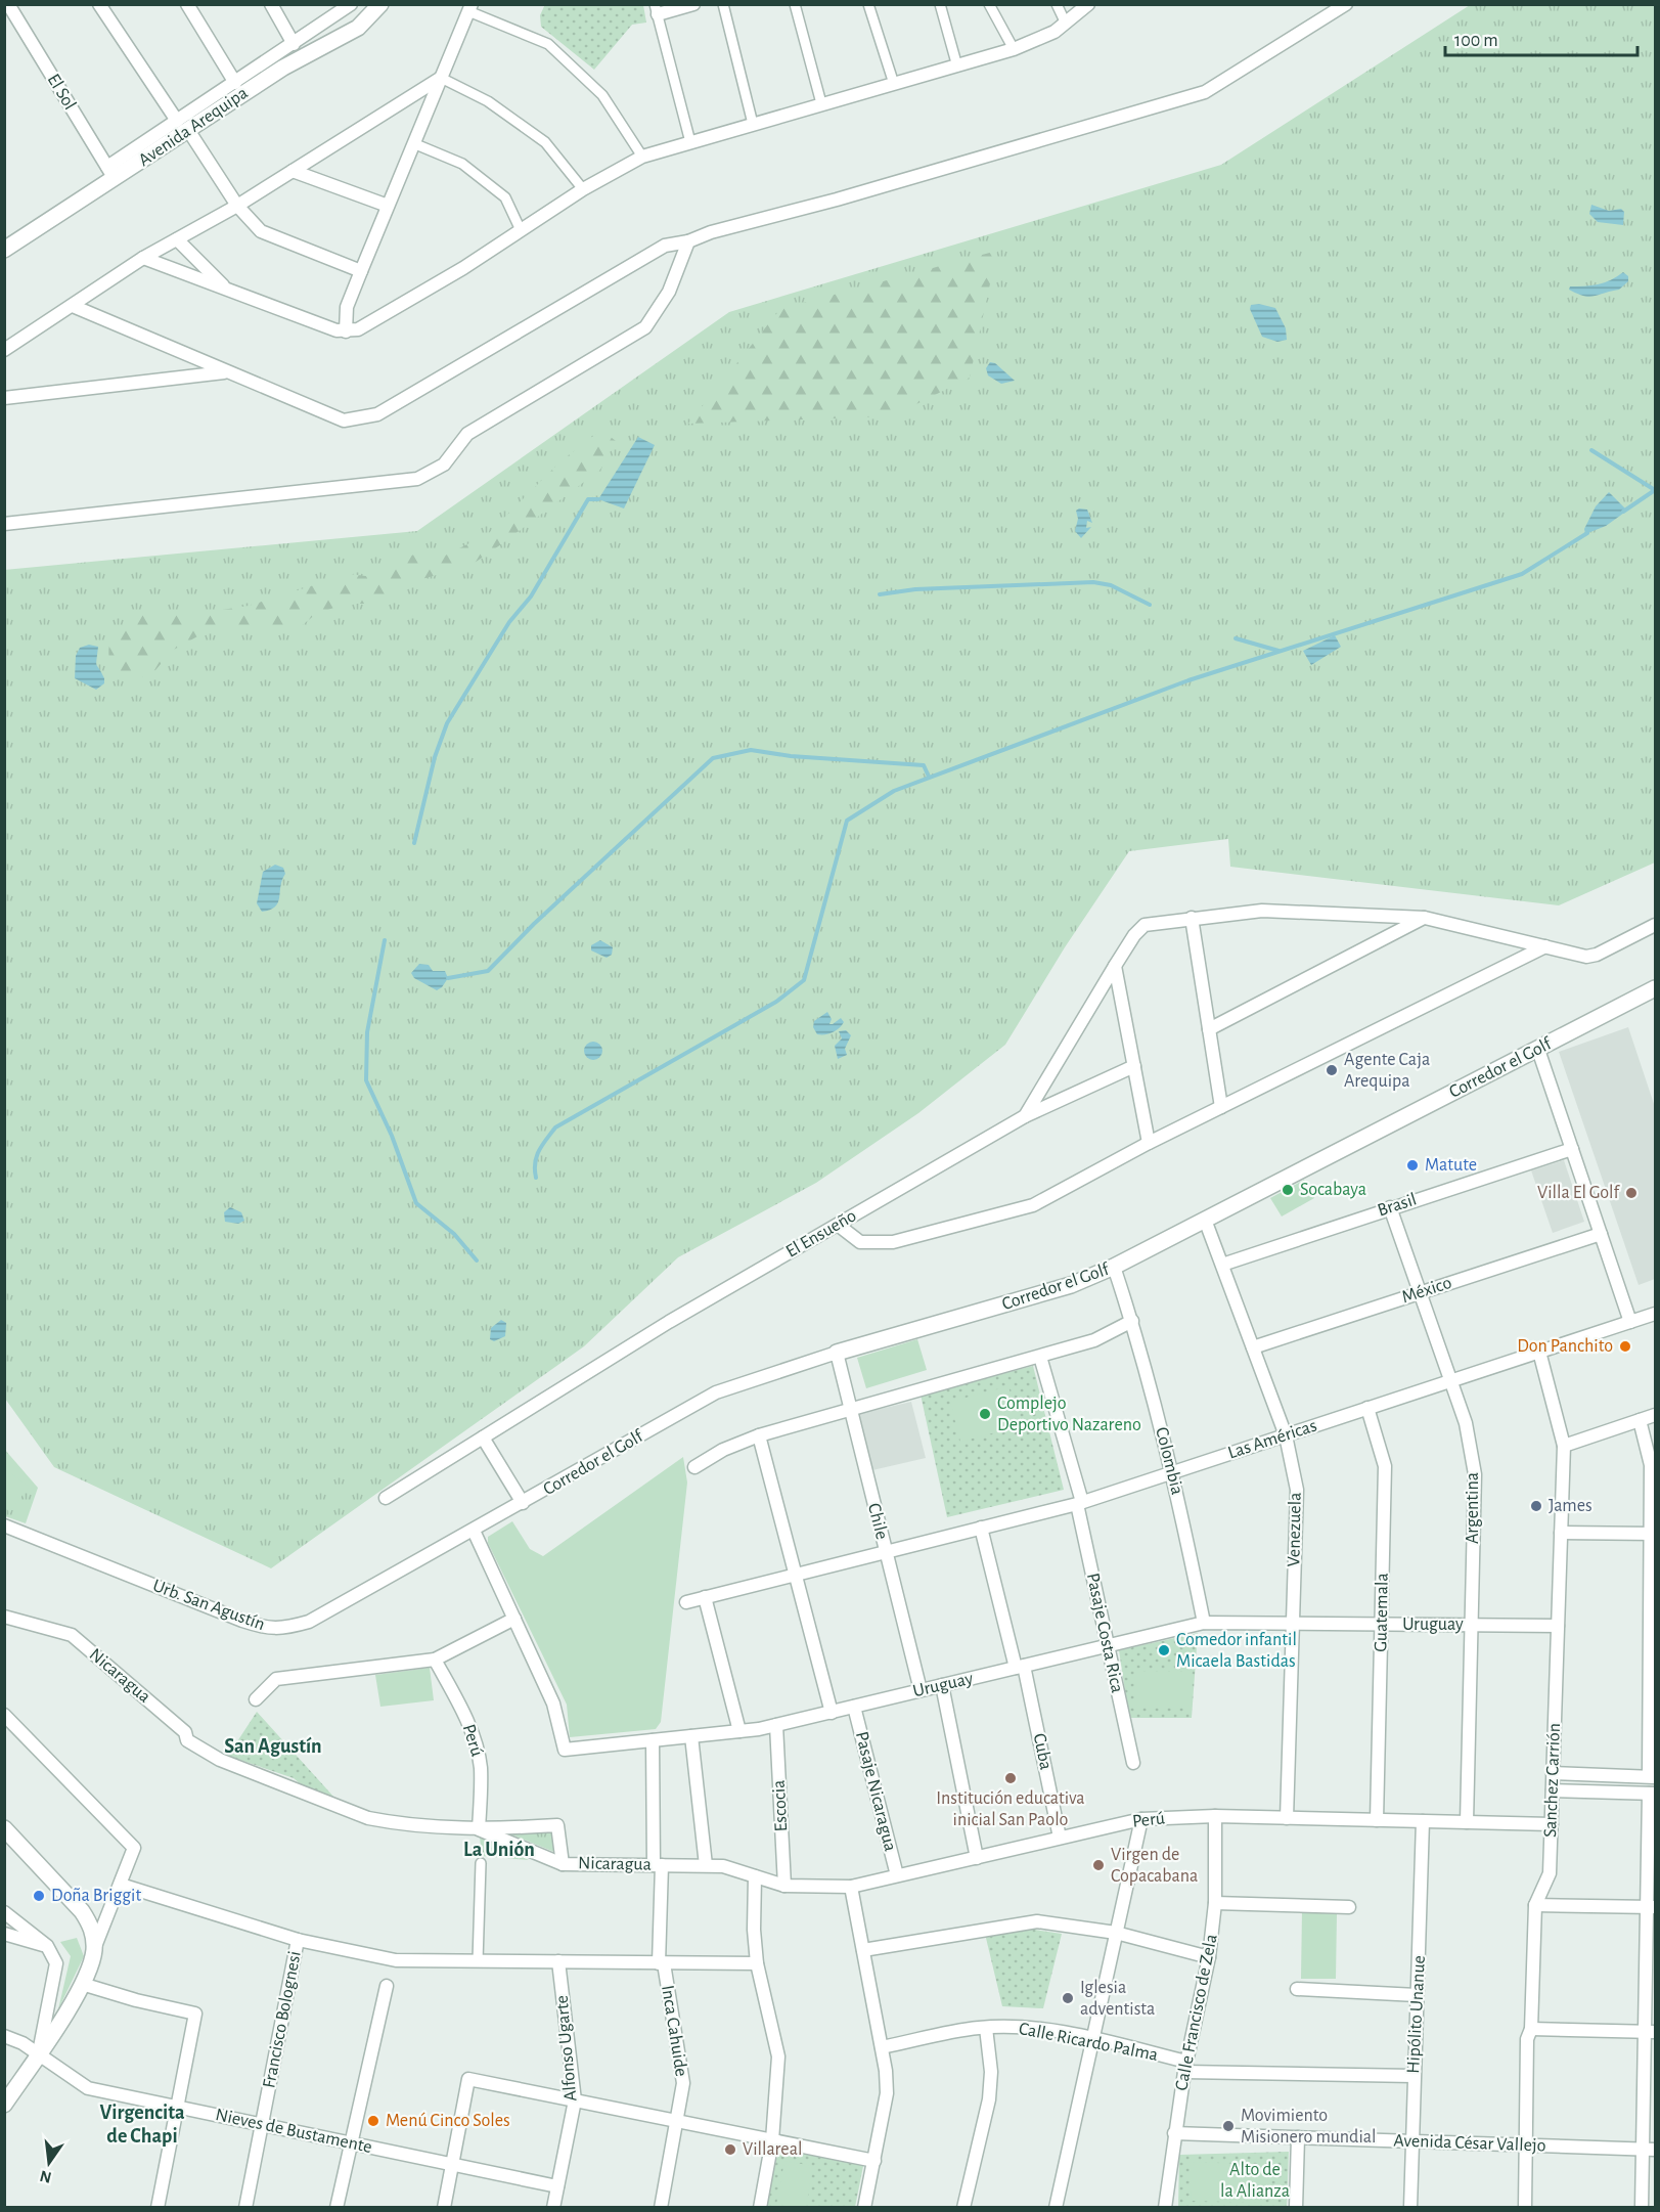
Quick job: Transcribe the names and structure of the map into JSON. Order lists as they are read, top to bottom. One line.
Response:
{"streets":{"street":["El Sol","Avenida Arequipa","Corredor el Golf","Brasil","El Ensueño","México","Las Américas","Colombia","Argentina","Chile","Venezuela","Urb. San Agustín","Guatemala","Uruguay","Pasaje Costa Rica","Nicaragua","Perú","Cuba","Sanchez Carrión","Pasaje Nicaragua","Escocia","Calle Francisco de Zela","Hipólito Unanue","Francisco Bolognesi","Inca Cahuide","Calle Ricardo Palma","Alfonso Ugarte","Nieves de Bustamente","Avenida César Vallejo"]},"crossings":[["El Sol","Avenida Arequipa"],["Corredor el Golf","Colombia"],["Corredor el Golf","Chile"],["Corredor el Golf","Venezuela"],["Corredor el Golf","Urb. San Agustín"],["Corredor el Golf","Uruguay"],["Brasil","Argentina"],["Brasil","Venezuela"],["México","Argentina"],["México","Venezuela"],["Las Américas","Colombia"],["Las Américas","Argentina"],["Las Américas","Chile"],["Las Américas","Venezuela"],["Las Américas","Guatemala"],["Las Américas","Pasaje Costa Rica"],["Las Américas","Cuba"],["Las Américas","Sanchez Carrión"],["Colombia","Uruguay"],["Argentina","Uruguay"],["Argentina","Perú"],["Chile","Uruguay"],["Venezuela","Uruguay"],["Venezuela","Perú"],["Urb. San Agustín","Uruguay"],["Guatemala","Uruguay"],["Guatemala","Perú"],["Uruguay","Pasaje Costa Rica"],["Uruguay","Cuba"],["Uruguay","Sanchez Carrión"],["Uruguay","Pasaje Nicaragua"],["Uruguay","Escocia"],["Uruguay","Inca Cahuide"],["Nicaragua","Perú"],["Nicaragua","Inca Cahuide"],["Perú","Cuba"],["Perú","Sanchez Carrión"],["Perú","Pasaje Nicaragua"],["Perú","Escocia"],["Perú","Calle Francisco de Zela"],["Perú","Hipólito Unanue"],["Sanchez Carrión","Avenida César Vallejo"],["Calle Francisco de Zela","Calle Ricardo Palma"],["Calle Francisco de Zela","Avenida César Vallejo"],["Hipólito Unanue","Calle Ricardo Palma"],["Hipólito Unanue","Avenida César Vallejo"],["Francisco Bolognesi","Nieves de Bustamente"],["Alfonso Ugarte","Nieves de Bustamente"]],"districts":["San Agustín","La Unión","Virgencita de Chapi"],"parks":["Alto de la Alianza"],"places":["Agente Caja Arequipa","Matute","Socabaya","Villa El Golf","Don Panchito","Complejo Deportivo Nazareno","James","Comedor infantil Micaela Bastidas","Institución educativa inicial San Paolo","Virgen de Copacabana","Doña Briggit","Iglesia adventista","Menú Cinco Soles","Movimiento Misionero mundial","Villareal"],"scale_bar":"100 m","north":"bottom"}
